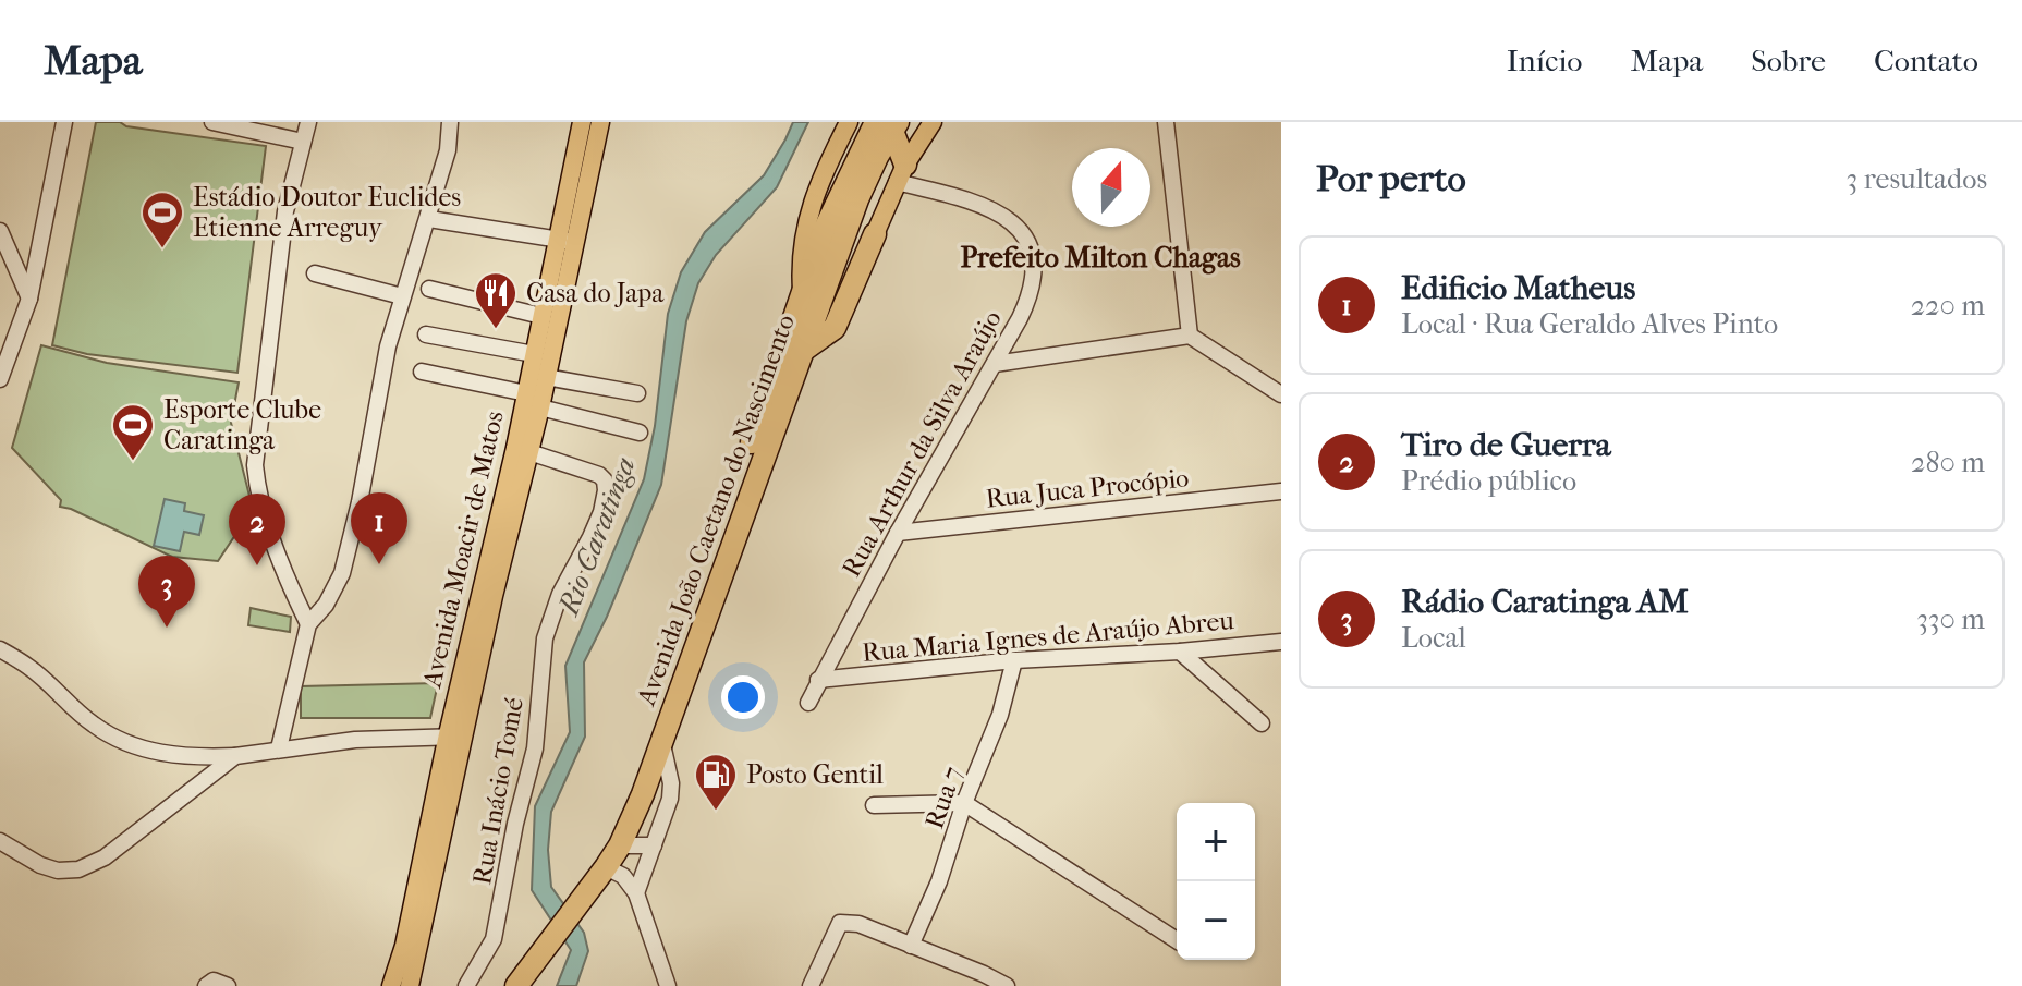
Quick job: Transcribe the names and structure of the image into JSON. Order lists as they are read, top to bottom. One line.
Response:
{"streets":{"highway":["Avenida João Caetano do Nascimento"],"main road":["Avenida Moacir de Matos"],"street":["Rua Arthur da Silva Araújo","Rua Juca Procópio","Rua Maria Ignes de Araújo Abreu","Rua Inácio Tomé","Rua 7"]},"crossings":[["Rua Arthur da Silva Araújo","Rua Juca Procópio"],["Rua Arthur da Silva Araújo","Rua Maria Ignes de Araújo Abreu"],["Avenida Moacir de Matos","Rua Inácio Tomé"],["Rua Maria Ignes de Araújo Abreu","Rua 7"]],"districts":["Prefeito Milton Chagas"],"water":["Rio Caratinga"],"places":{"sports":["Estádio Doutor Euclides Etienne Arreguy","Esporte Clube Caratinga"],"restaurant":["Casa do Japa"],"fuel station":["Posto Gentil"]},"north":"top","page":{"header":"Mapa","nav":["Início","Mapa","Sobre","Contato"],"heading":["Por perto","3 resultados"],"list":[{"mark":"1","name":"Edificio Matheus","note":"Local · Rua Geraldo Alves Pinto","value":"220 m"},{"mark":"2","name":"Tiro de Guerra","note":"Prédio público","value":"280 m"},{"mark":"3","name":"Rádio Caratinga AM","note":"Local","value":"330 m"}],"pins":["1","2","3"],"map_buttons":["+","−"]}}
